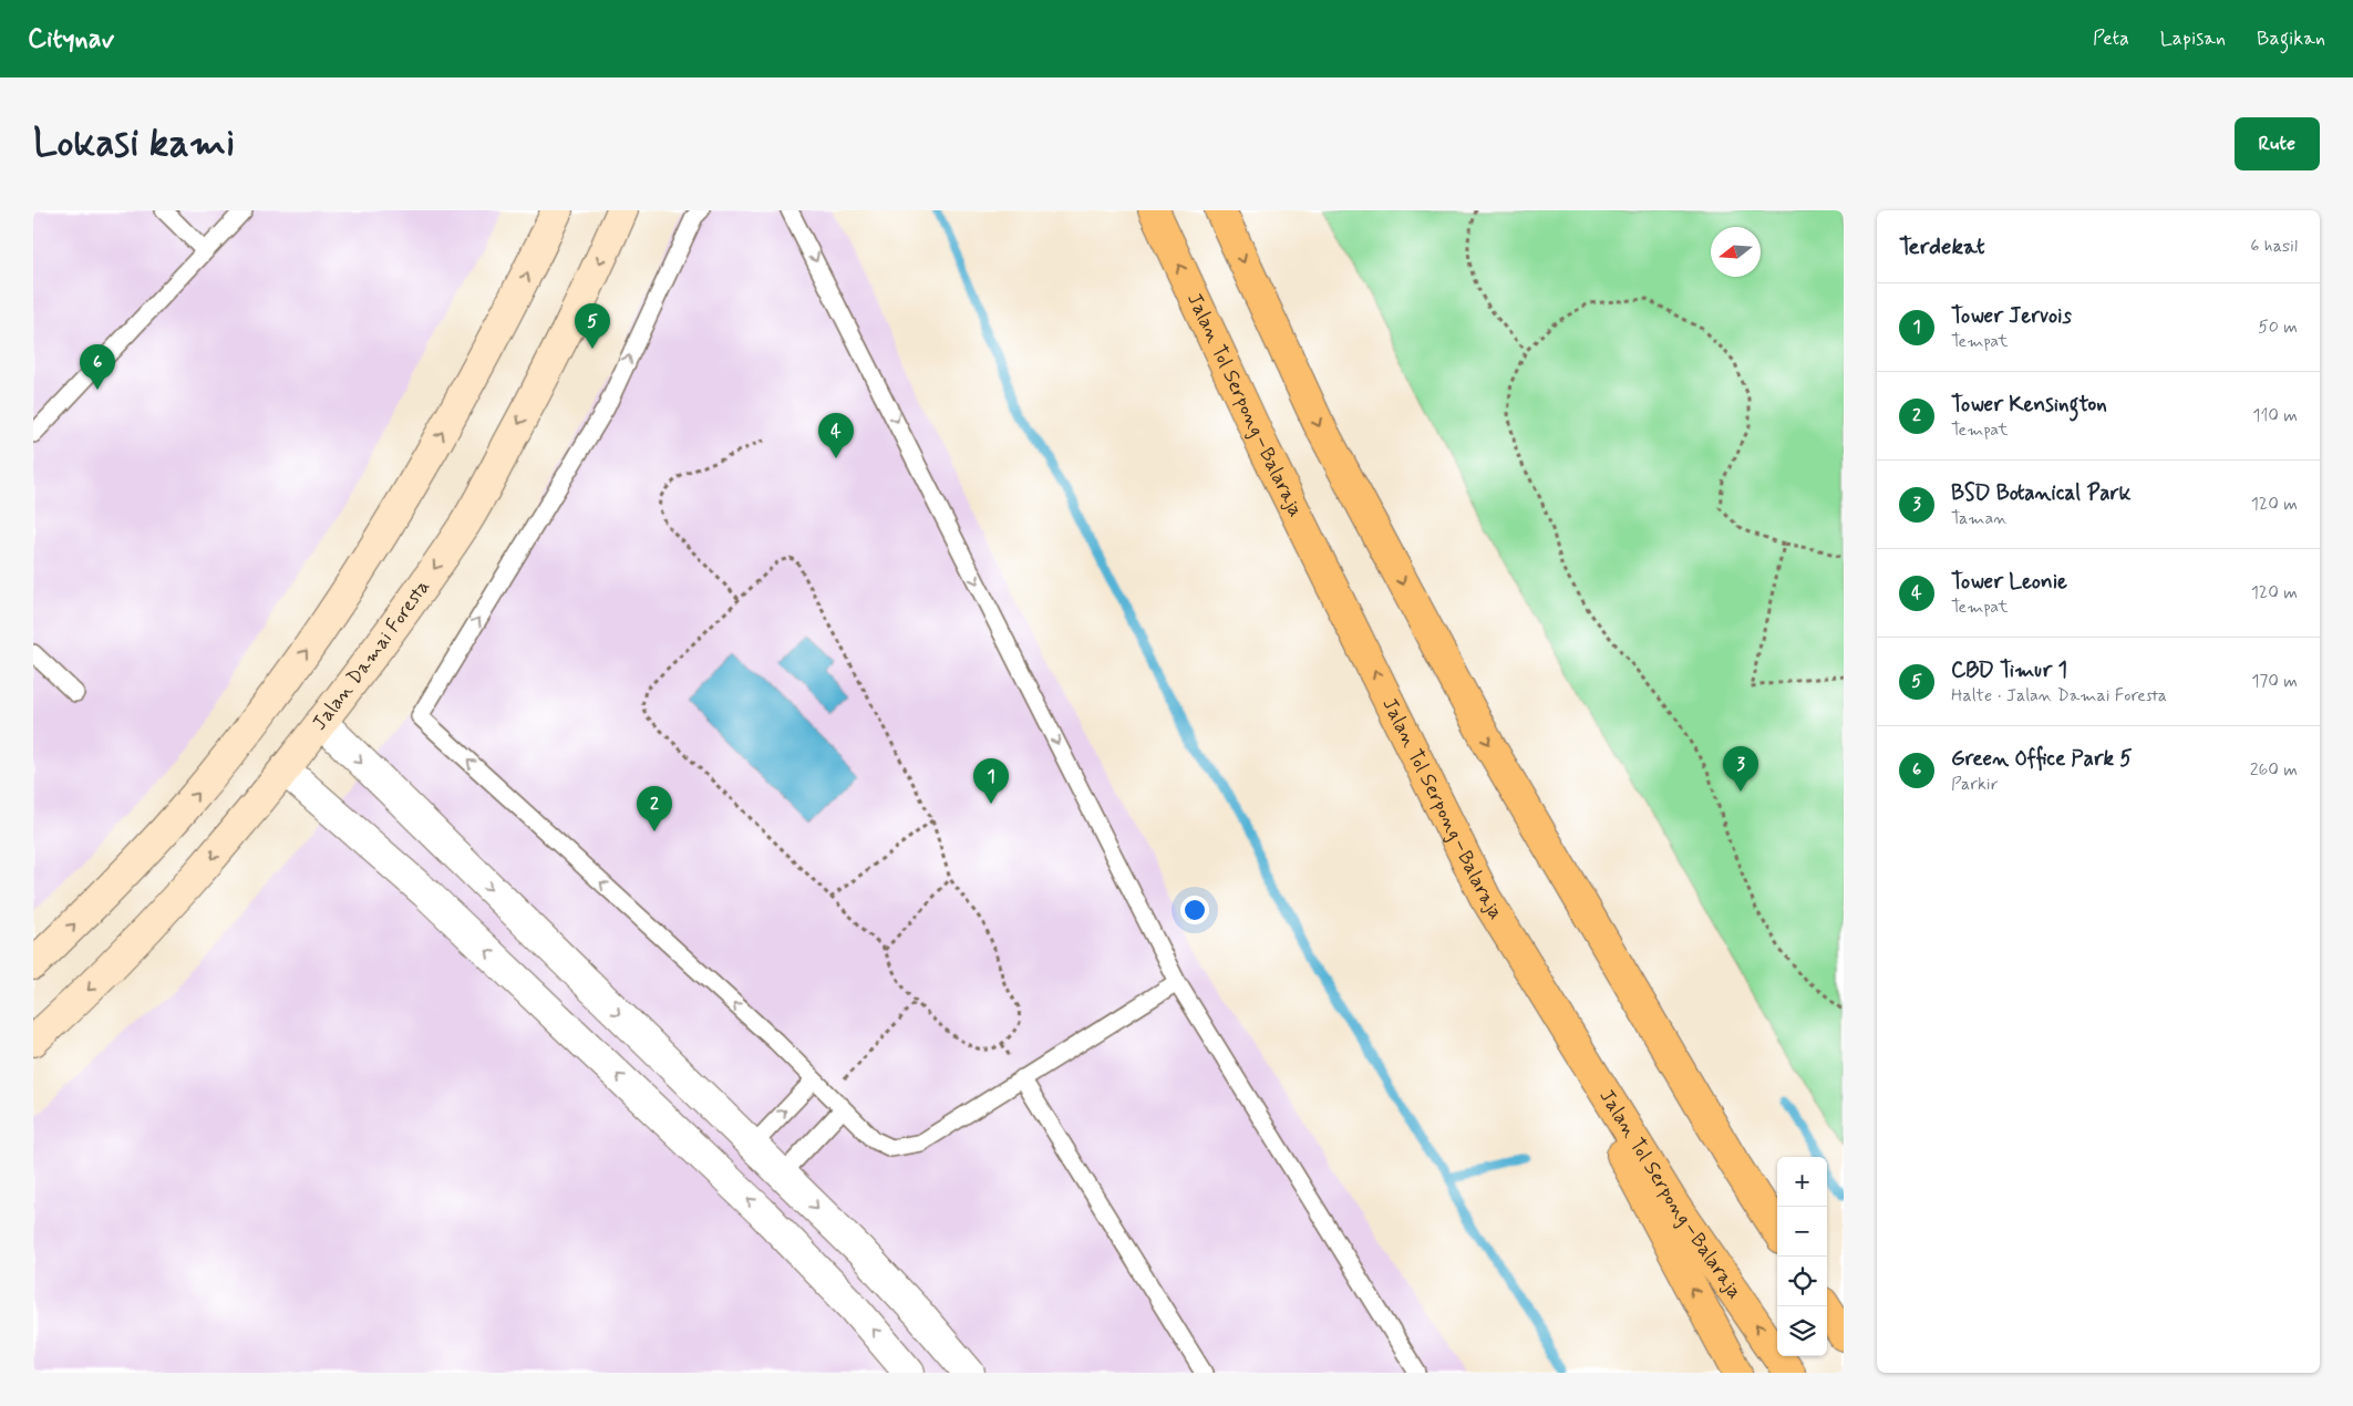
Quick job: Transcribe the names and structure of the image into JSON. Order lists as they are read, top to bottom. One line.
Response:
{"streets":{"highway":["Jalan Tol Serpong–Balaraja"],"main road":["Jalan Damai Foresta"]},"north":"left","page":{"header":"Citynav","nav":["Peta","Lapisan","Bagikan"],"buttons":"Rute","title":"Lokasi kami","heading":["Terdekat","6 hasil"],"list":[{"mark":"1","name":"Tower Jervois","note":"Tempat","value":"50 m"},{"mark":"2","name":"Tower Kensington","note":"Tempat","value":"110 m"},{"mark":"3","name":"BSD Botanical Park","note":"Taman","value":"120 m"},{"mark":"4","name":"Tower Leonie","note":"Tempat","value":"120 m"},{"mark":"5","name":"CBD Timur 1","note":"Halte · Jalan Damai Foresta","value":"170 m"},{"mark":"6","name":"Green Office Park 5","note":"Parkir","value":"260 m"}],"pins":["5","6","4","3","1","2"],"map_buttons":["+","−"]}}
